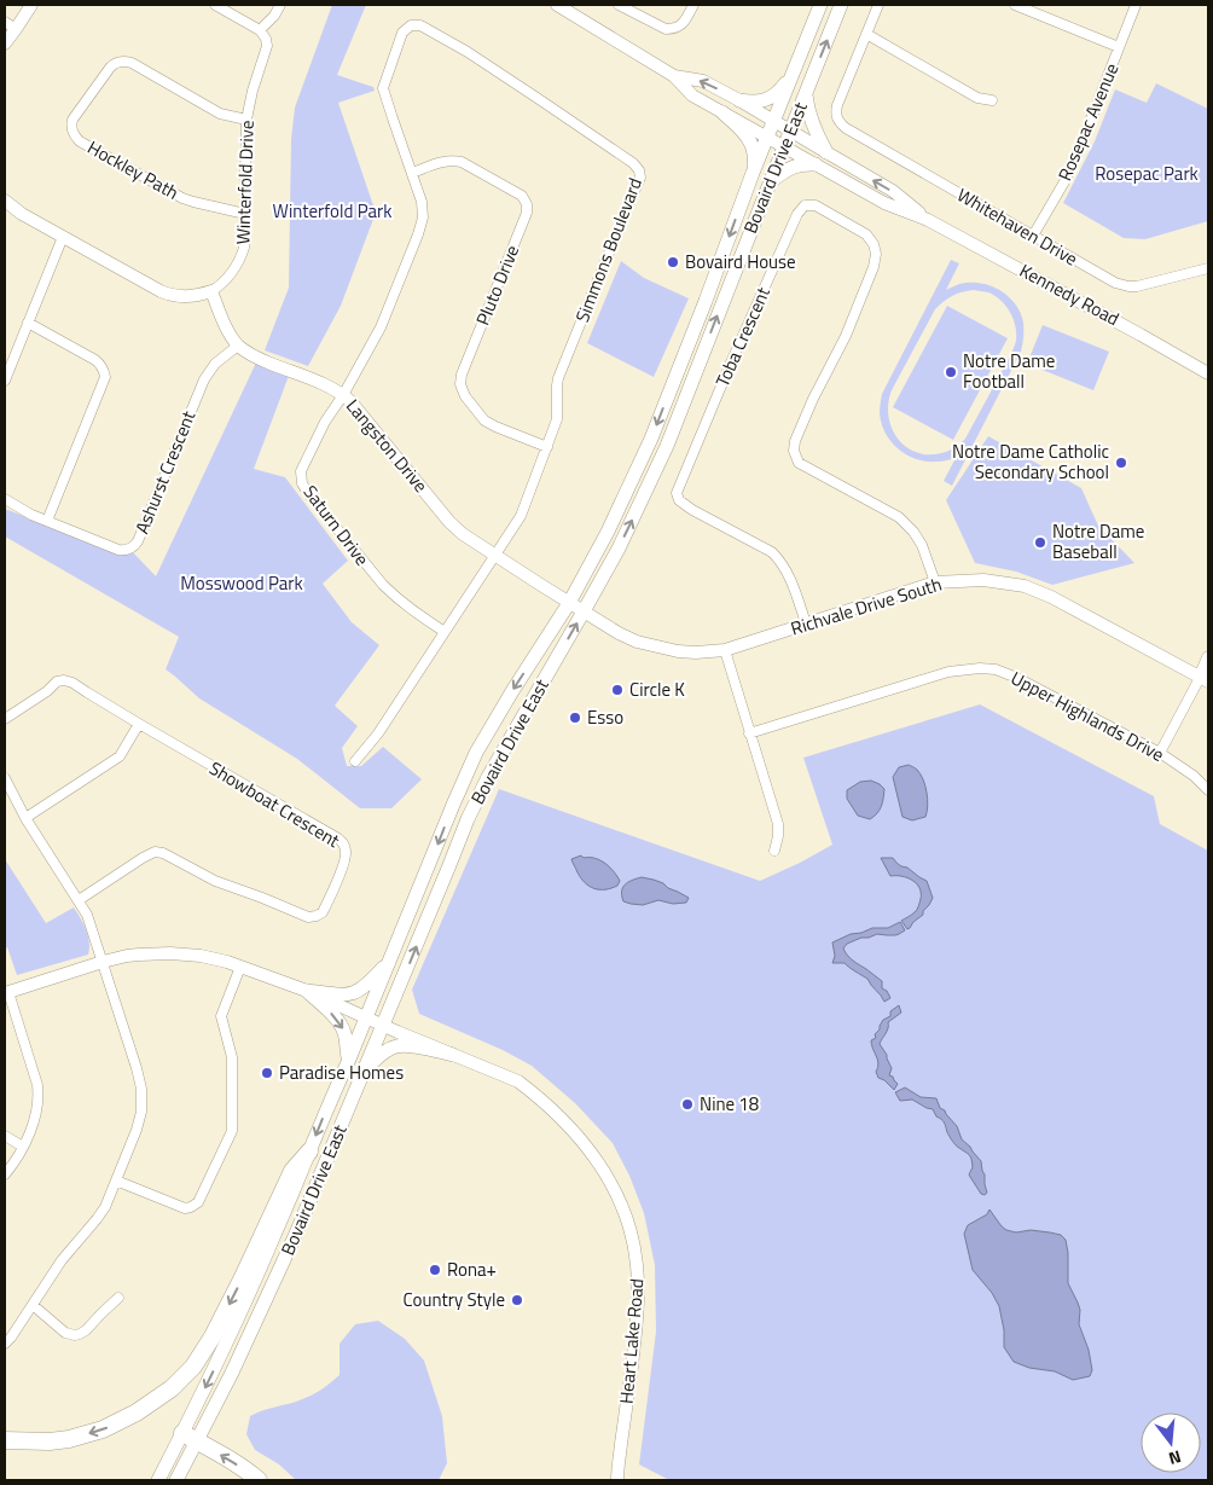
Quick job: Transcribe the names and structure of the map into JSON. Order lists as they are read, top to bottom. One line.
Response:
{"streets":{"main road":["Bovaird Drive East"],"street":["Rosepac Avenue","Hockley Path","Winterfold Drive","Whitehaven Drive","Simmons Boulevard","Pluto Drive","Kennedy Road","Toba Crescent","Langston Drive","Ashurst Crescent","Saturn Drive","Richvale Drive South","Upper Highlands Drive","Showboat Crescent","Heart Lake Road"]},"crossings":[["Rosepac Avenue","Whitehaven Drive"],["Bovaird Drive East","Langston Drive"],["Bovaird Drive East","Richvale Drive South"],["Bovaird Drive East","Heart Lake Road"],["Hockley Path","Winterfold Drive"],["Winterfold Drive","Langston Drive"],["Simmons Boulevard","Pluto Drive"],["Simmons Boulevard","Langston Drive"],["Simmons Boulevard","Saturn Drive"],["Toba Crescent","Richvale Drive South"],["Langston Drive","Ashurst Crescent"],["Langston Drive","Saturn Drive"],["Langston Drive","Richvale Drive South"]],"parks":["Rosepac Park","Winterfold Park","Mosswood Park"],"places":["Bovaird House","Notre Dame Football","Notre Dame Catholic Secondary School","Notre Dame Baseball","Circle K","Esso","Paradise Homes","Nine 18","Rona+","Country Style"],"north":"bottom"}
